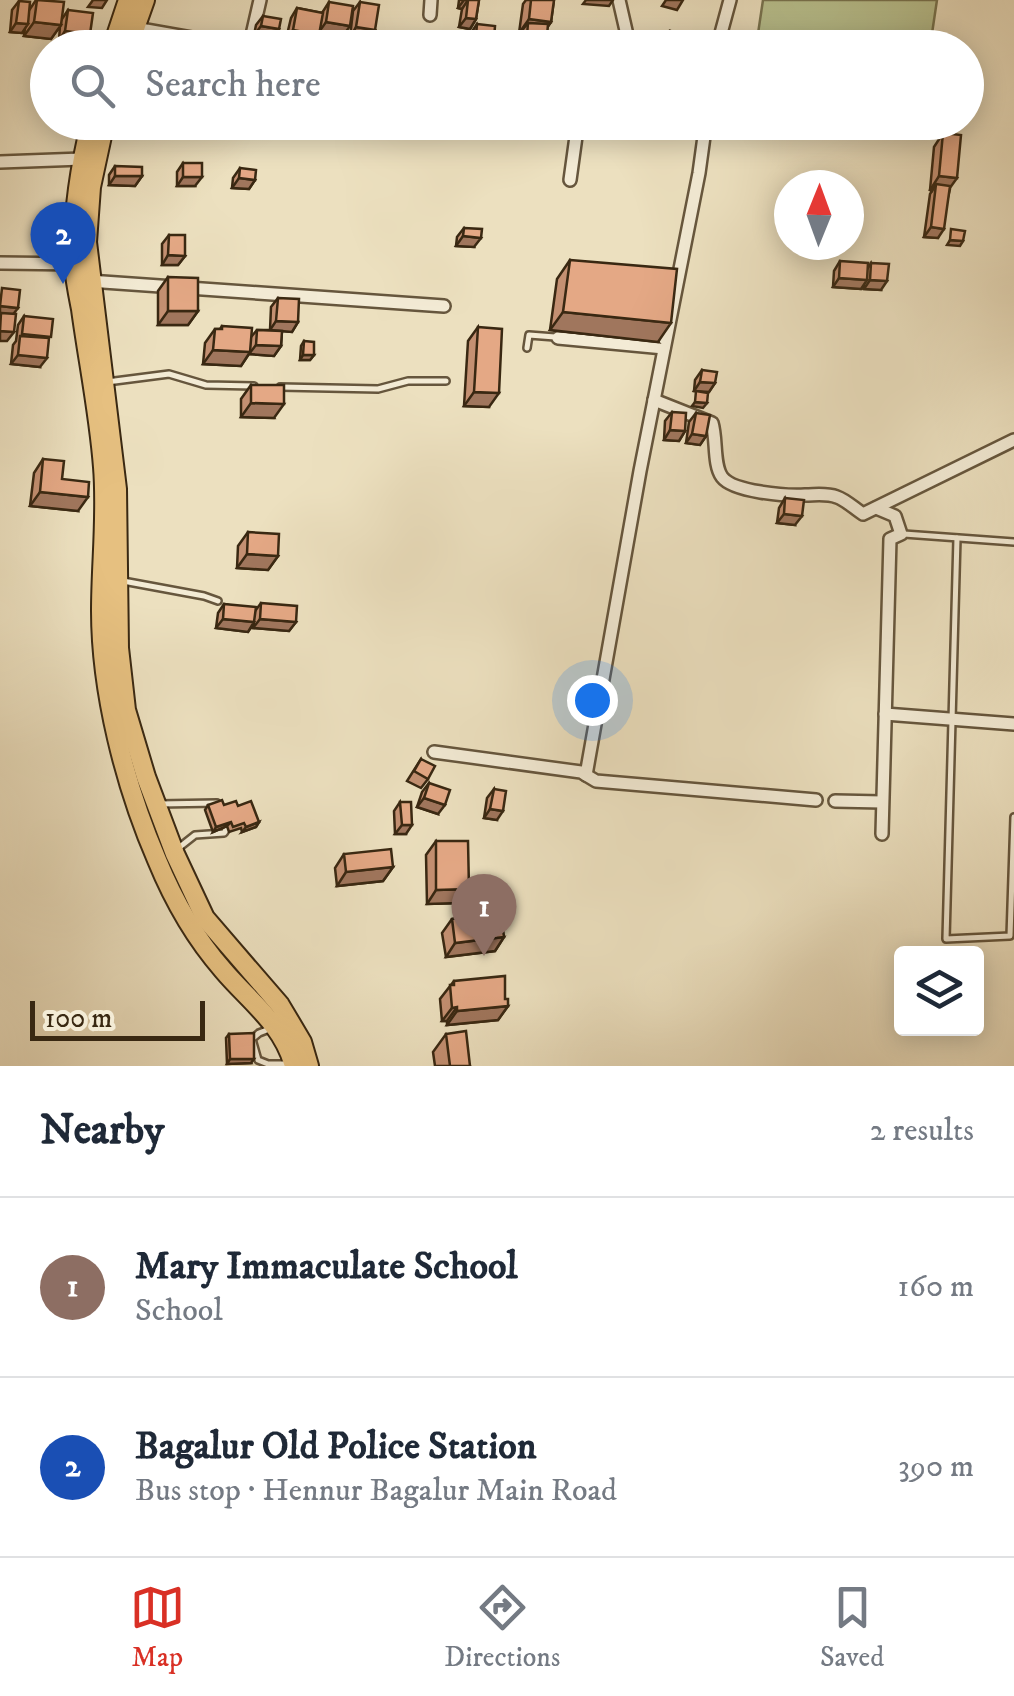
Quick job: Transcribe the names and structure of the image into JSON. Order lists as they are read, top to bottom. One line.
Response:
{"scale_bar":"100 m","north":"top","page":{"search":"Search here","pins":["2","1"],"scale":"100 m","heading":["Nearby","2 results"],"list":[{"mark":"1","name":"Mary Immaculate School","note":"School","value":"160 m"},{"mark":"2","name":"Bagalur Old Police Station","note":"Bus stop · Hennur Bagalur Main Road","value":"390 m"}],"nav":["Map","Directions","Saved"]}}
